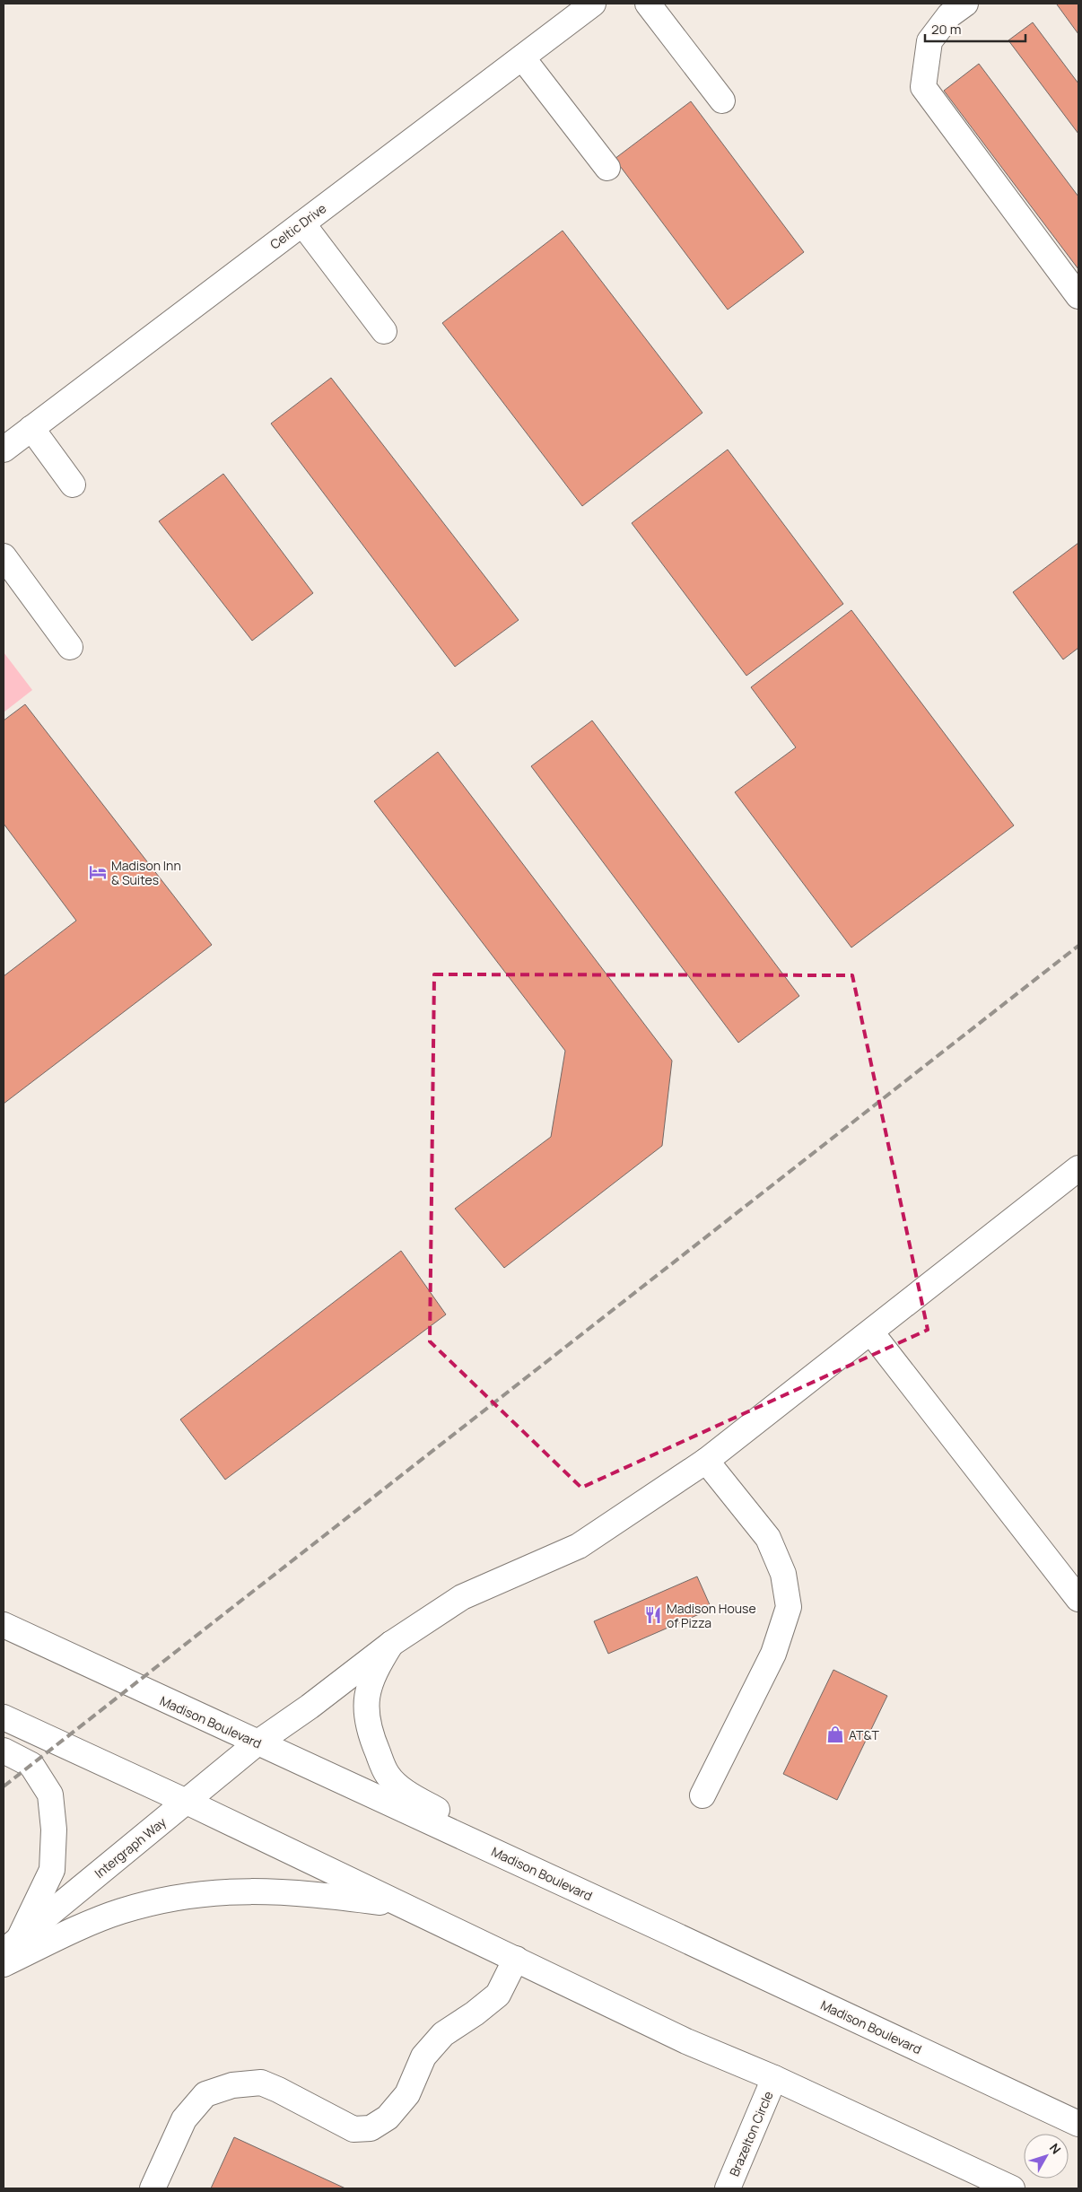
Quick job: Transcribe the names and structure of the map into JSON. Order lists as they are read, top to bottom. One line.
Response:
{"streets":{"main road":["Celtic Drive","Madison Boulevard","Intergraph Way","Brazelton Circle"]},"crossings":[["Madison Boulevard","Intergraph Way"]],"places":{"hotel":["Madison Inn & Suites"],"restaurant":["Madison House of Pizza"],"shop":["AT&T"]},"scale_bar":"20 m","north":"top right"}
